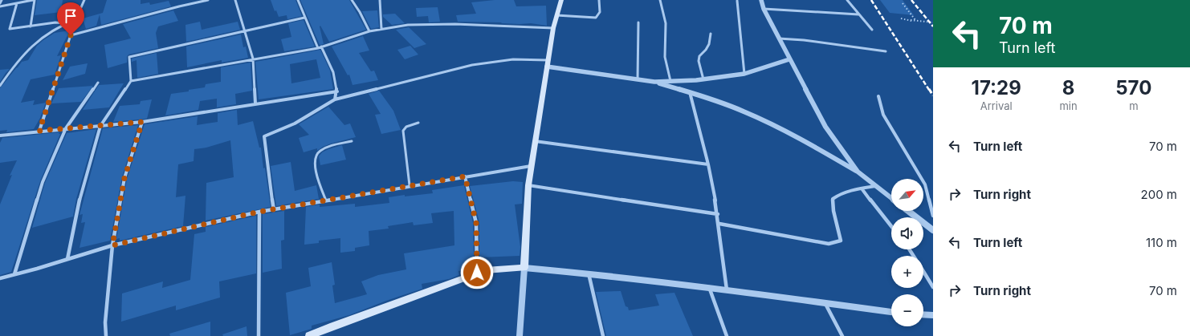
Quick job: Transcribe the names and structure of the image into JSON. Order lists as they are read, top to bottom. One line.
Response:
{"north":"top right","page":{"turn":["70 m","Turn left"],"eta":["17:29","Arrival","8","min","570","m"],"list":[{"name":"Turn left","value":"70 m"},{"name":"Turn right","value":"200 m"},{"name":"Turn left","value":"110 m"},{"name":"Turn right","value":"70 m"}],"map_buttons":["+","−"]}}
